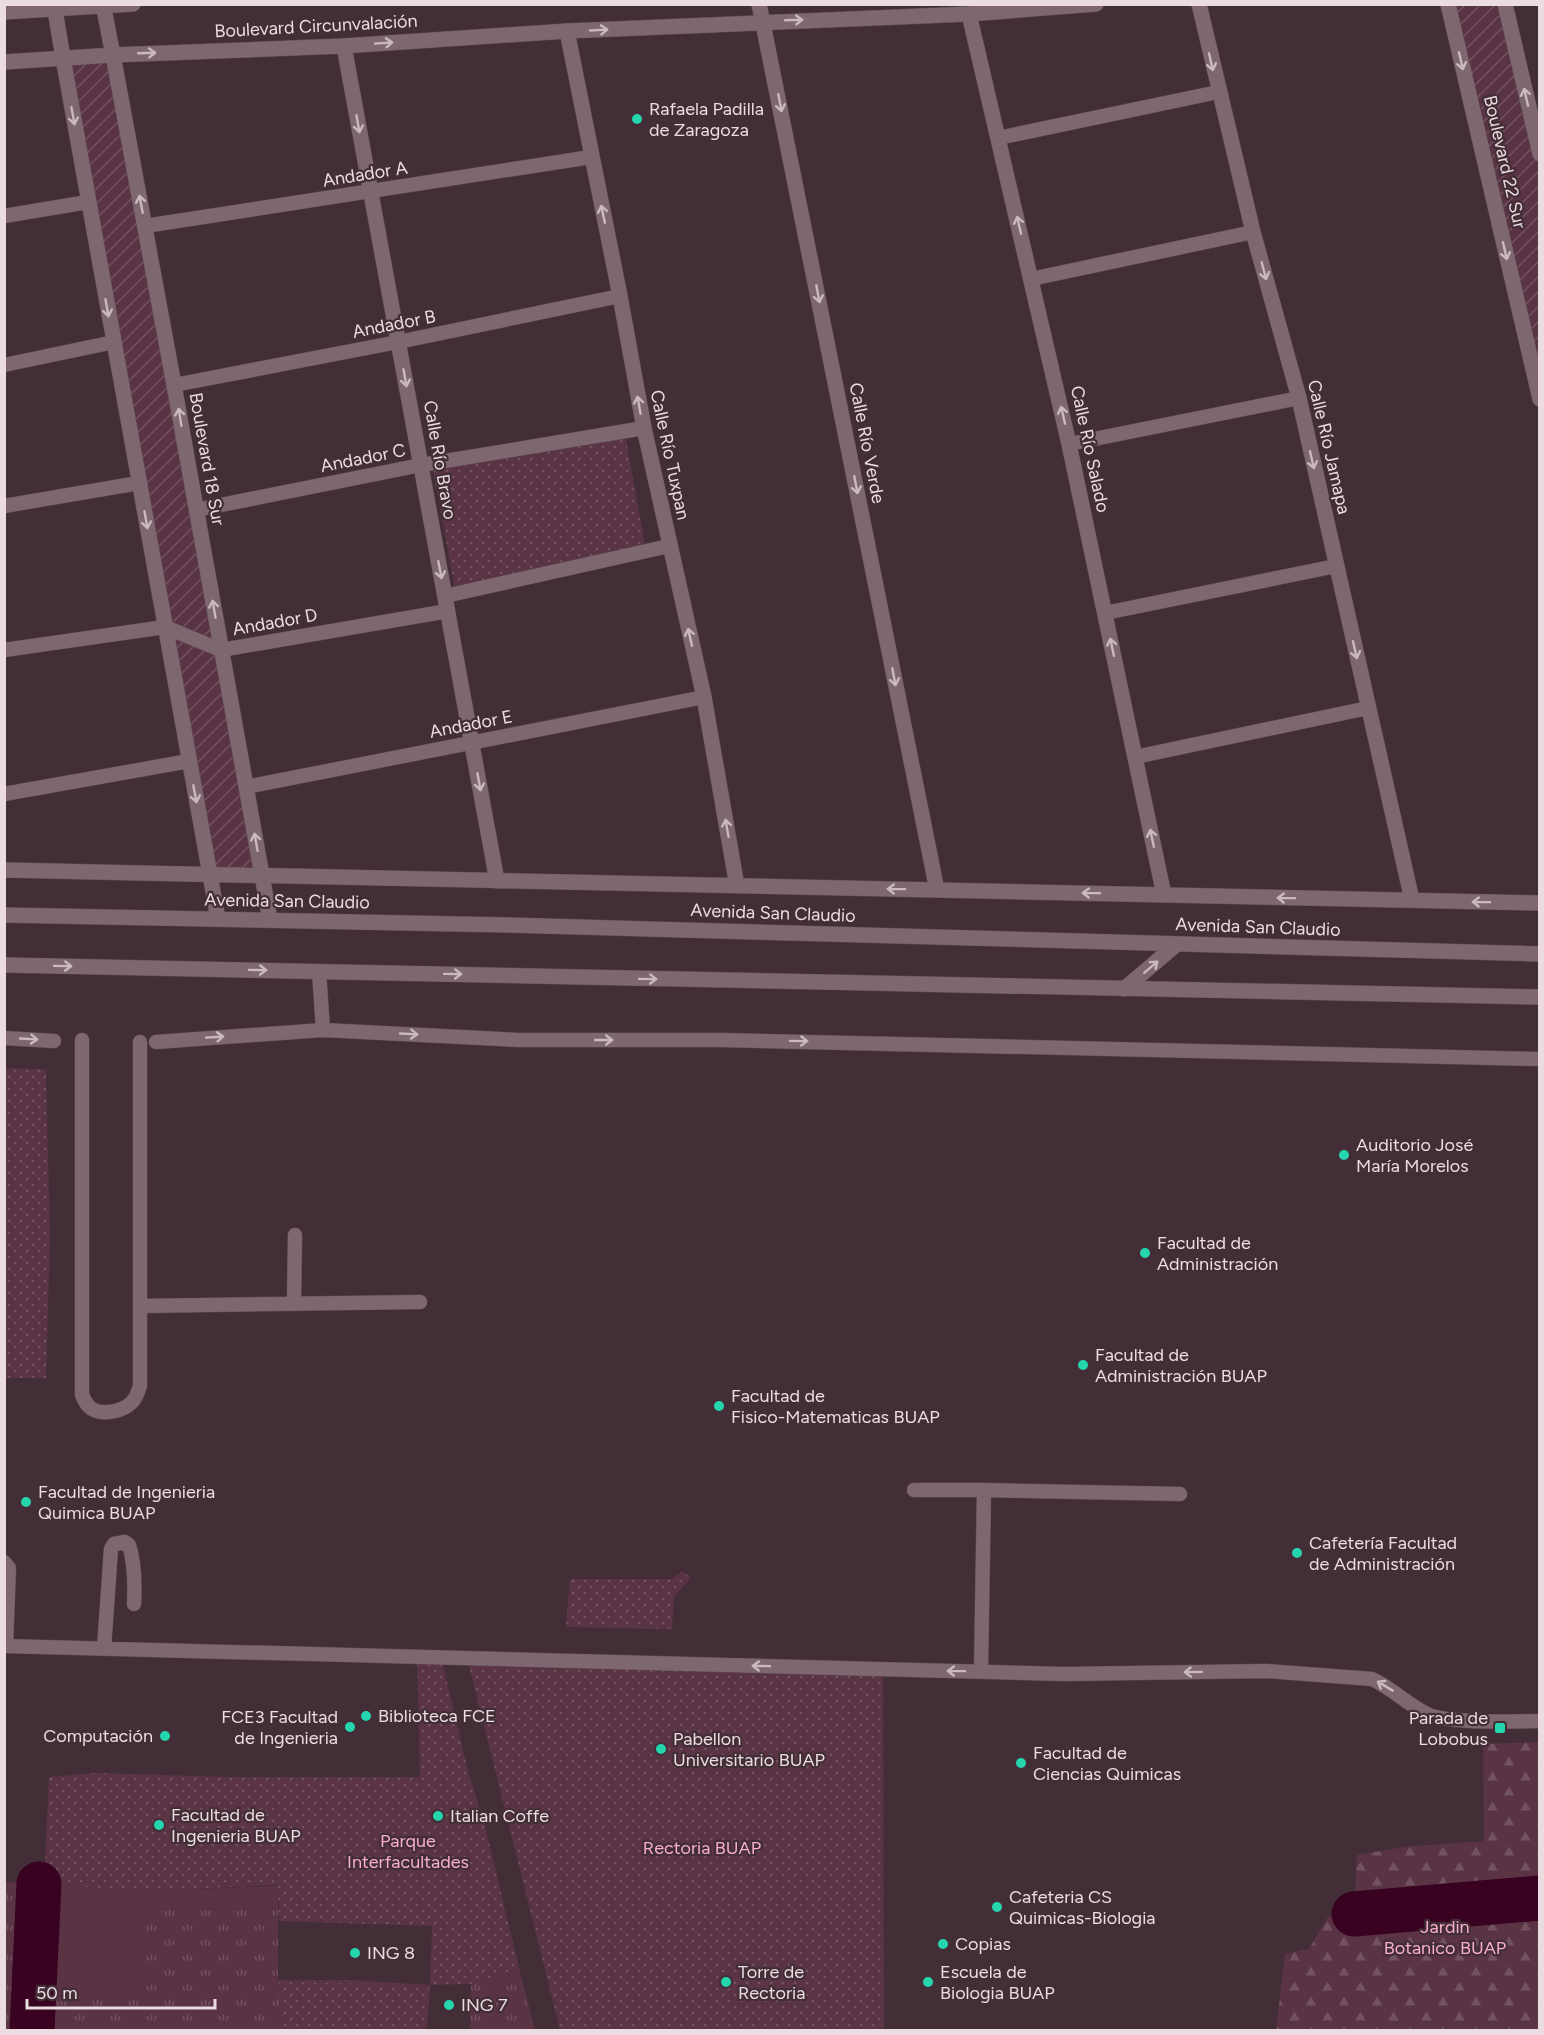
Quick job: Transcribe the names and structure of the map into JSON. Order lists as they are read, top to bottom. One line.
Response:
{"streets":{"street":["Boulevard Circunvalación","Boulevard 22 Sur","Calle Río Verde","Calle Río Jamapa","Calle Río Salado","Calle Río Tuxpan","Boulevard 18 Sur","Calle Río Bravo","Avenida San Claudio"],"lane":["Andador A","Andador B","Andador C","Andador D","Andador E"]},"crossings":[["Boulevard Circunvalación","Calle Río Verde"],["Boulevard Circunvalación","Calle Río Salado"],["Boulevard Circunvalación","Calle Río Tuxpan"],["Boulevard Circunvalación","Boulevard 18 Sur"],["Boulevard Circunvalación","Calle Río Bravo"],["Andador A","Calle Río Tuxpan"],["Andador A","Boulevard 18 Sur"],["Andador A","Calle Río Bravo"],["Andador B","Calle Río Tuxpan"],["Andador B","Boulevard 18 Sur"],["Andador B","Calle Río Bravo"],["Calle Río Verde","Avenida San Claudio"],["Calle Río Jamapa","Avenida San Claudio"],["Calle Río Salado","Avenida San Claudio"],["Calle Río Tuxpan","Andador C"],["Calle Río Tuxpan","Andador D"],["Calle Río Tuxpan","Andador E"],["Calle Río Tuxpan","Avenida San Claudio"],["Andador C","Boulevard 18 Sur"],["Andador C","Calle Río Bravo"],["Boulevard 18 Sur","Andador D"],["Boulevard 18 Sur","Andador E"],["Boulevard 18 Sur","Avenida San Claudio"],["Calle Río Bravo","Andador D"],["Calle Río Bravo","Andador E"],["Calle Río Bravo","Avenida San Claudio"]],"one_way":["Boulevard Circunvalación","Calle Río Verde","Calle Río Jamapa","Calle Río Salado","Calle Río Tuxpan","Calle Río Bravo"],"parks":["Parque Interfacultades","Rectoria BUAP","Jardin Botanico BUAP"],"places":{"other":["Rafaela Padilla de Zaragoza","Auditorio José María Morelos","Facultad de Administración","Facultad de Administración BUAP","Facultad de Fisico-Matematicas BUAP","Facultad de Ingenieria Quimica BUAP","Cafetería Facultad de Administración","Biblioteca FCE","FCE3 Facultad de Ingenieria","Computación","Pabellon Universitario BUAP","Facultad de Ciencias Quimicas","Italian Coffe","Facultad de Ingenieria BUAP","Cafeteria CS Quimicas-Biologia","Copias","ING 8","Torre de Rectoria","Escuela de Biologia BUAP","ING 7"],"transit":["Parada de Lobobus"]},"scale_bar":"50 m"}
